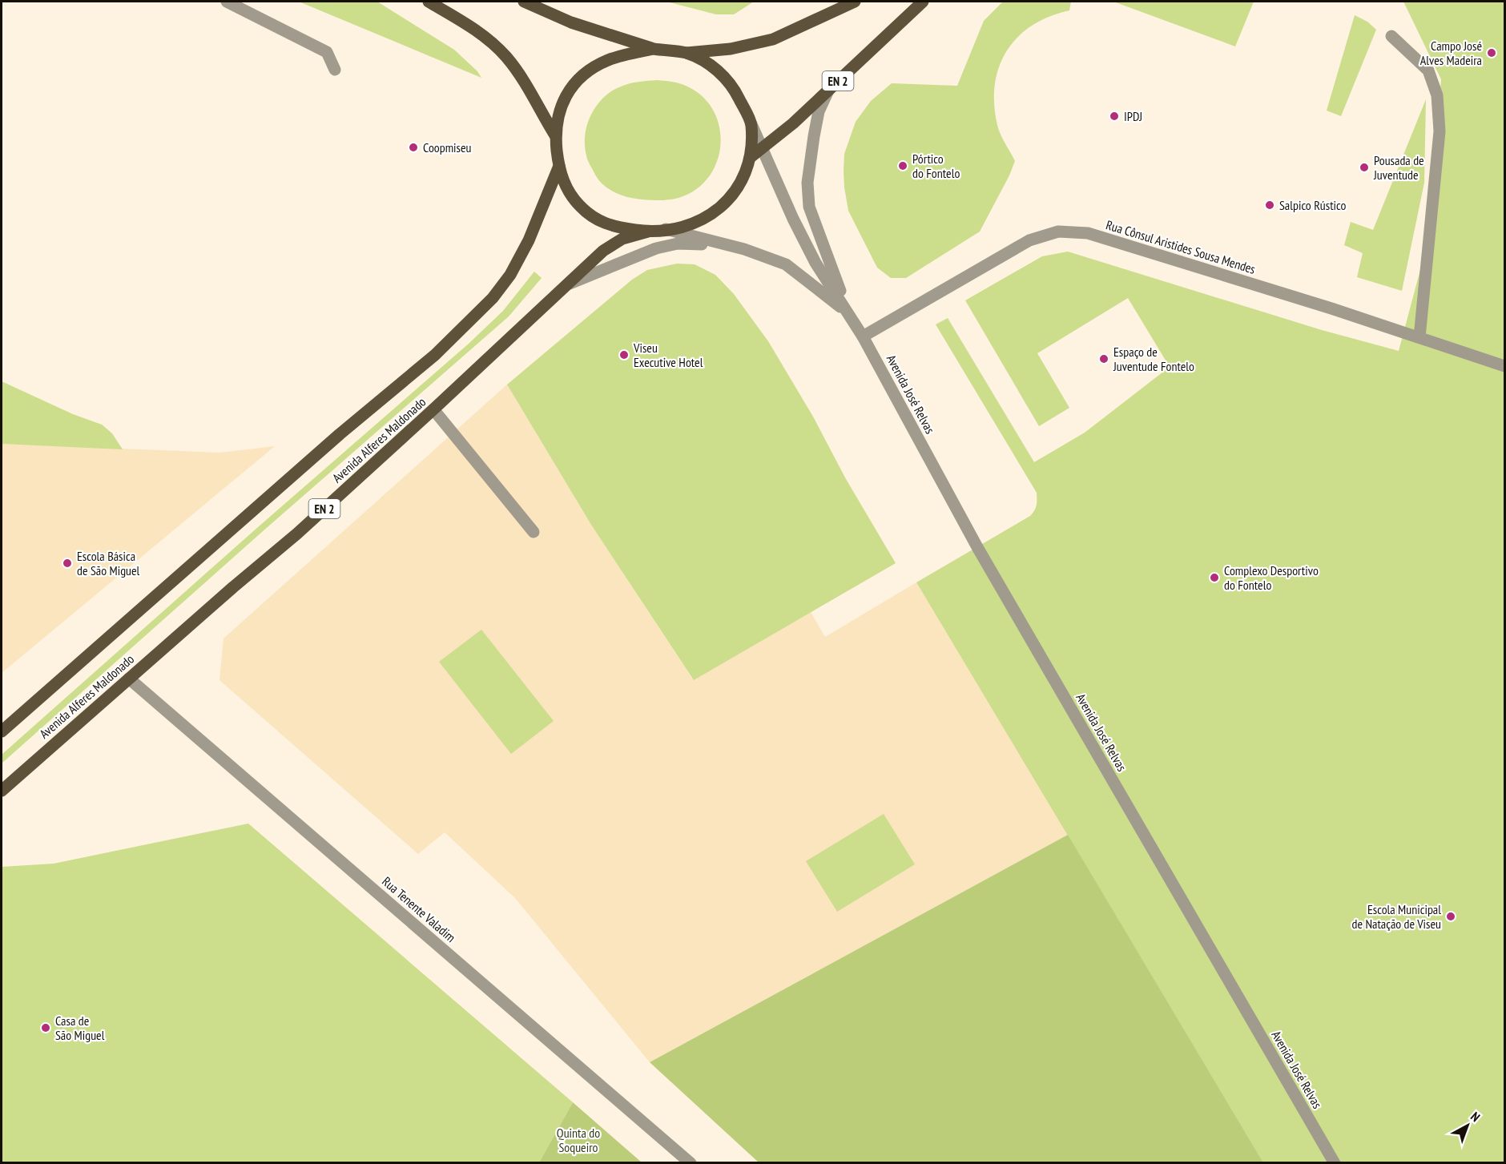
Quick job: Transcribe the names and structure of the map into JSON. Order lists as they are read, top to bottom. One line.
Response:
{"streets":{"main road":["EN 2","Avenida Alferes Maldonado"],"street":["Rua Cônsul Aristides Sousa Mendes","Avenida José Relvas","Rua Tenente Valadim"]},"crossings":[["EN 2","Avenida José Relvas"],["EN 2","Avenida Alferes Maldonado"],["Rua Cônsul Aristides Sousa Mendes","Avenida José Relvas"],["Avenida Alferes Maldonado","Rua Tenente Valadim"]],"parks":["Quinta do Soqueiro"],"places":["Campo José Alves Madeira","IPDJ","Coopmiseu","Pórtico do Fontelo","Pousada de Juventude","Salpico Rústico","Viseu Executive Hotel","Espaço de Juventude Fontelo","Escola Básica de São Miguel","Complexo Desportivo do Fontelo","Escola Municipal de Natação de Viseu","Casa de São Miguel"],"north":"top right"}
